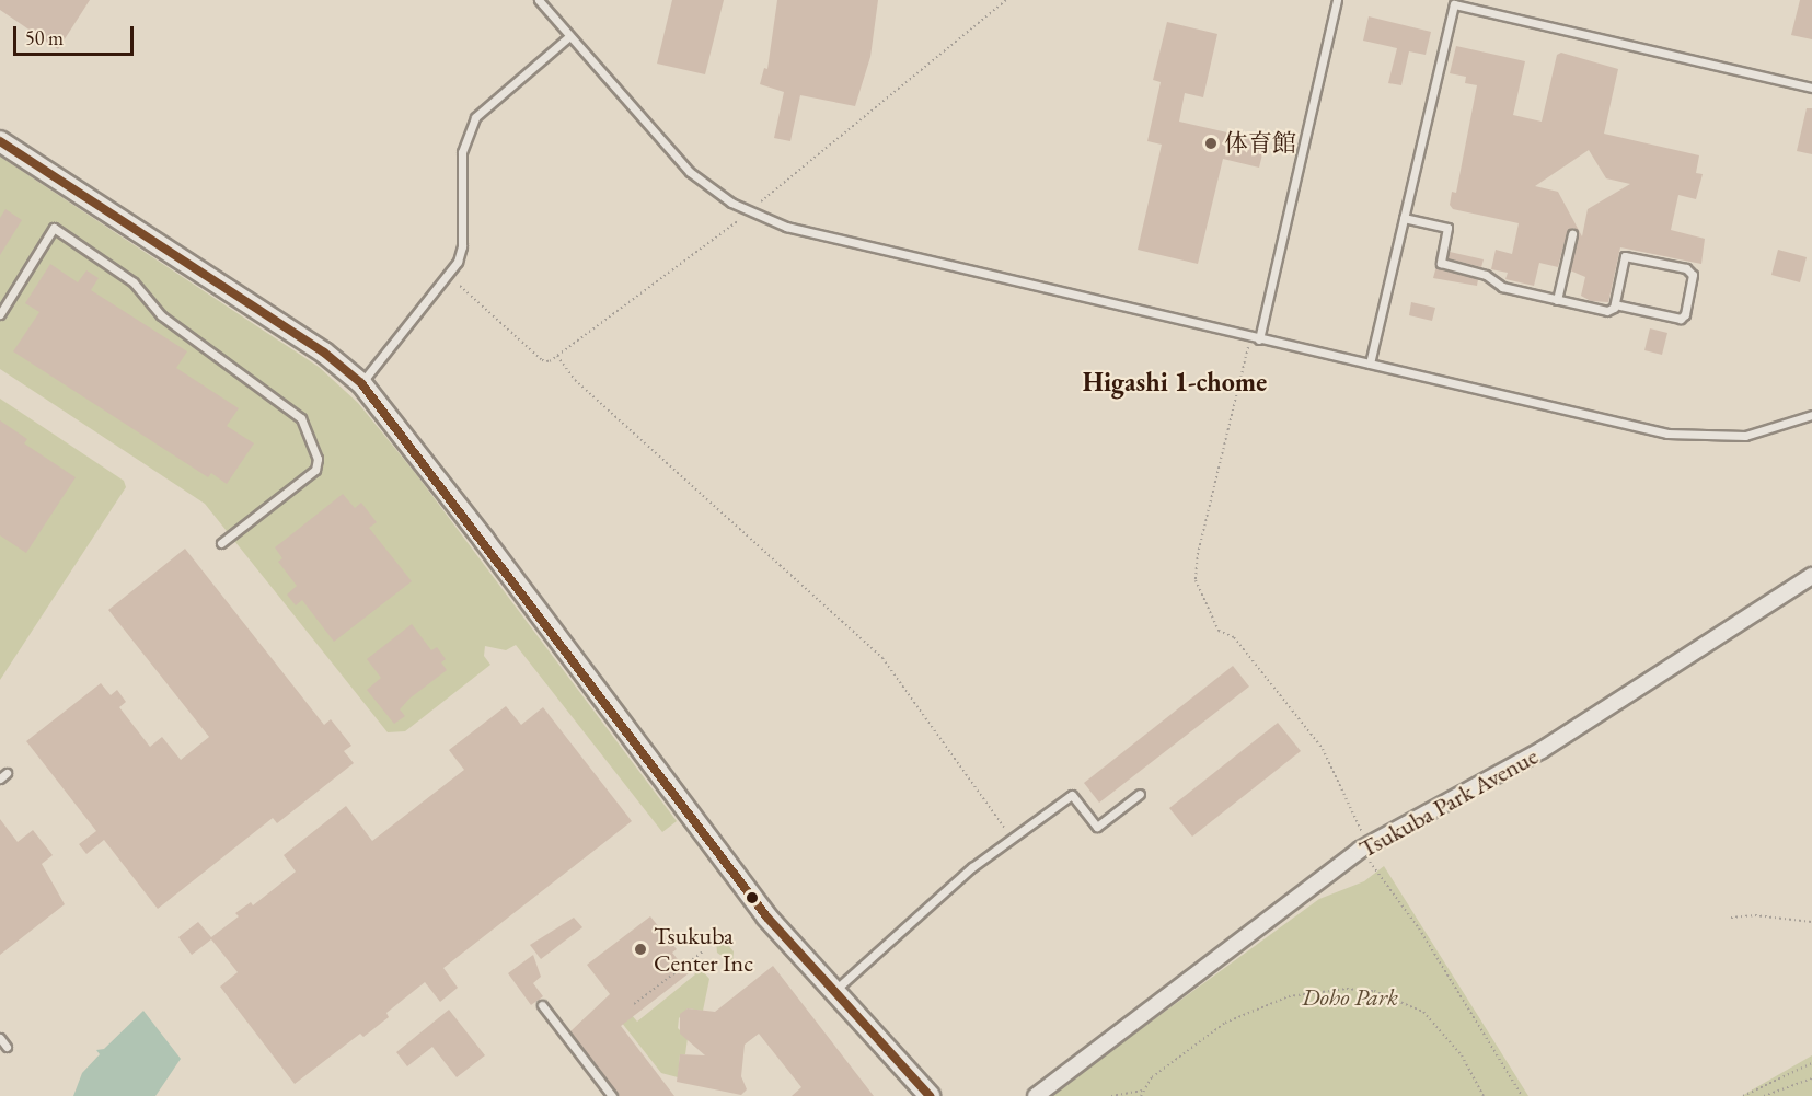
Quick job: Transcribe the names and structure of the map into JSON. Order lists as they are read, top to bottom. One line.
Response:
{"streets":{"street":["Tsukuba Park Avenue"]},"districts":["Higashi 1-chome"],"parks":["Doho Park"],"places":["体育館","Tsukuba Center Inc"],"scale_bar":"50 m"}
